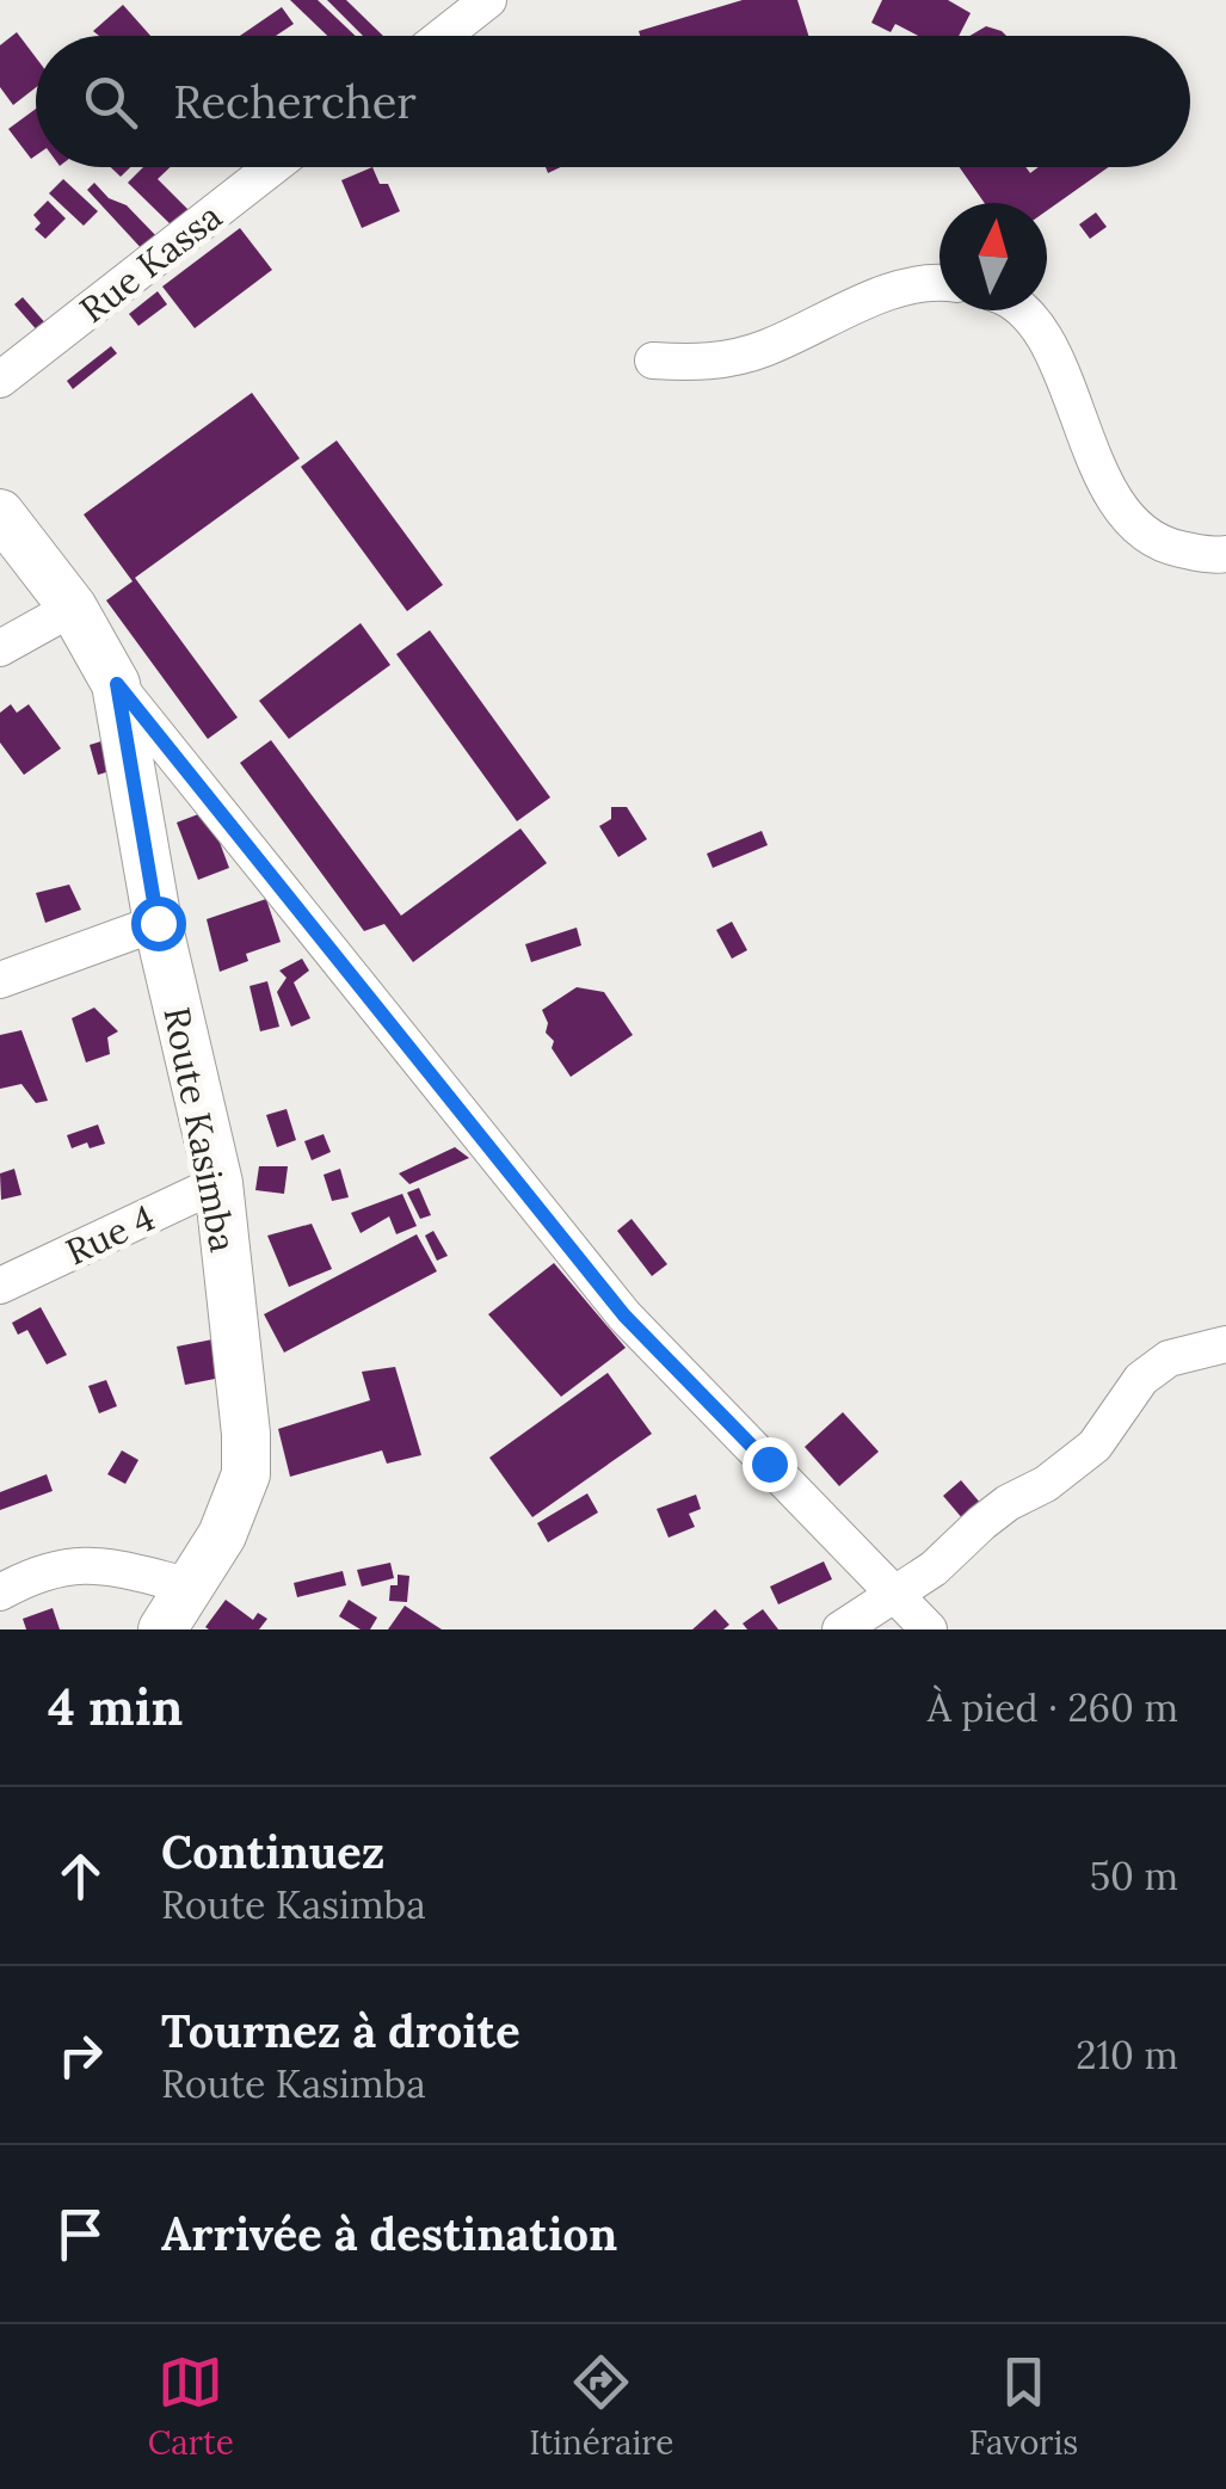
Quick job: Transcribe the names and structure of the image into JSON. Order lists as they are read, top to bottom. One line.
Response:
{"streets":{"street":["Rue Kassa","Route Kasimba","Rue 4"]},"crossings":[["Route Kasimba","Rue 4"]],"north":"top","page":{"search":"Rechercher","heading":["4 min","À pied · 260 m"],"list":[["Continuez","Route Kasimba","50 m"],["Tournez à droite","Route Kasimba","210 m"],"Arrivée à destination"],"nav":["Carte","Itinéraire","Favoris"]}}
